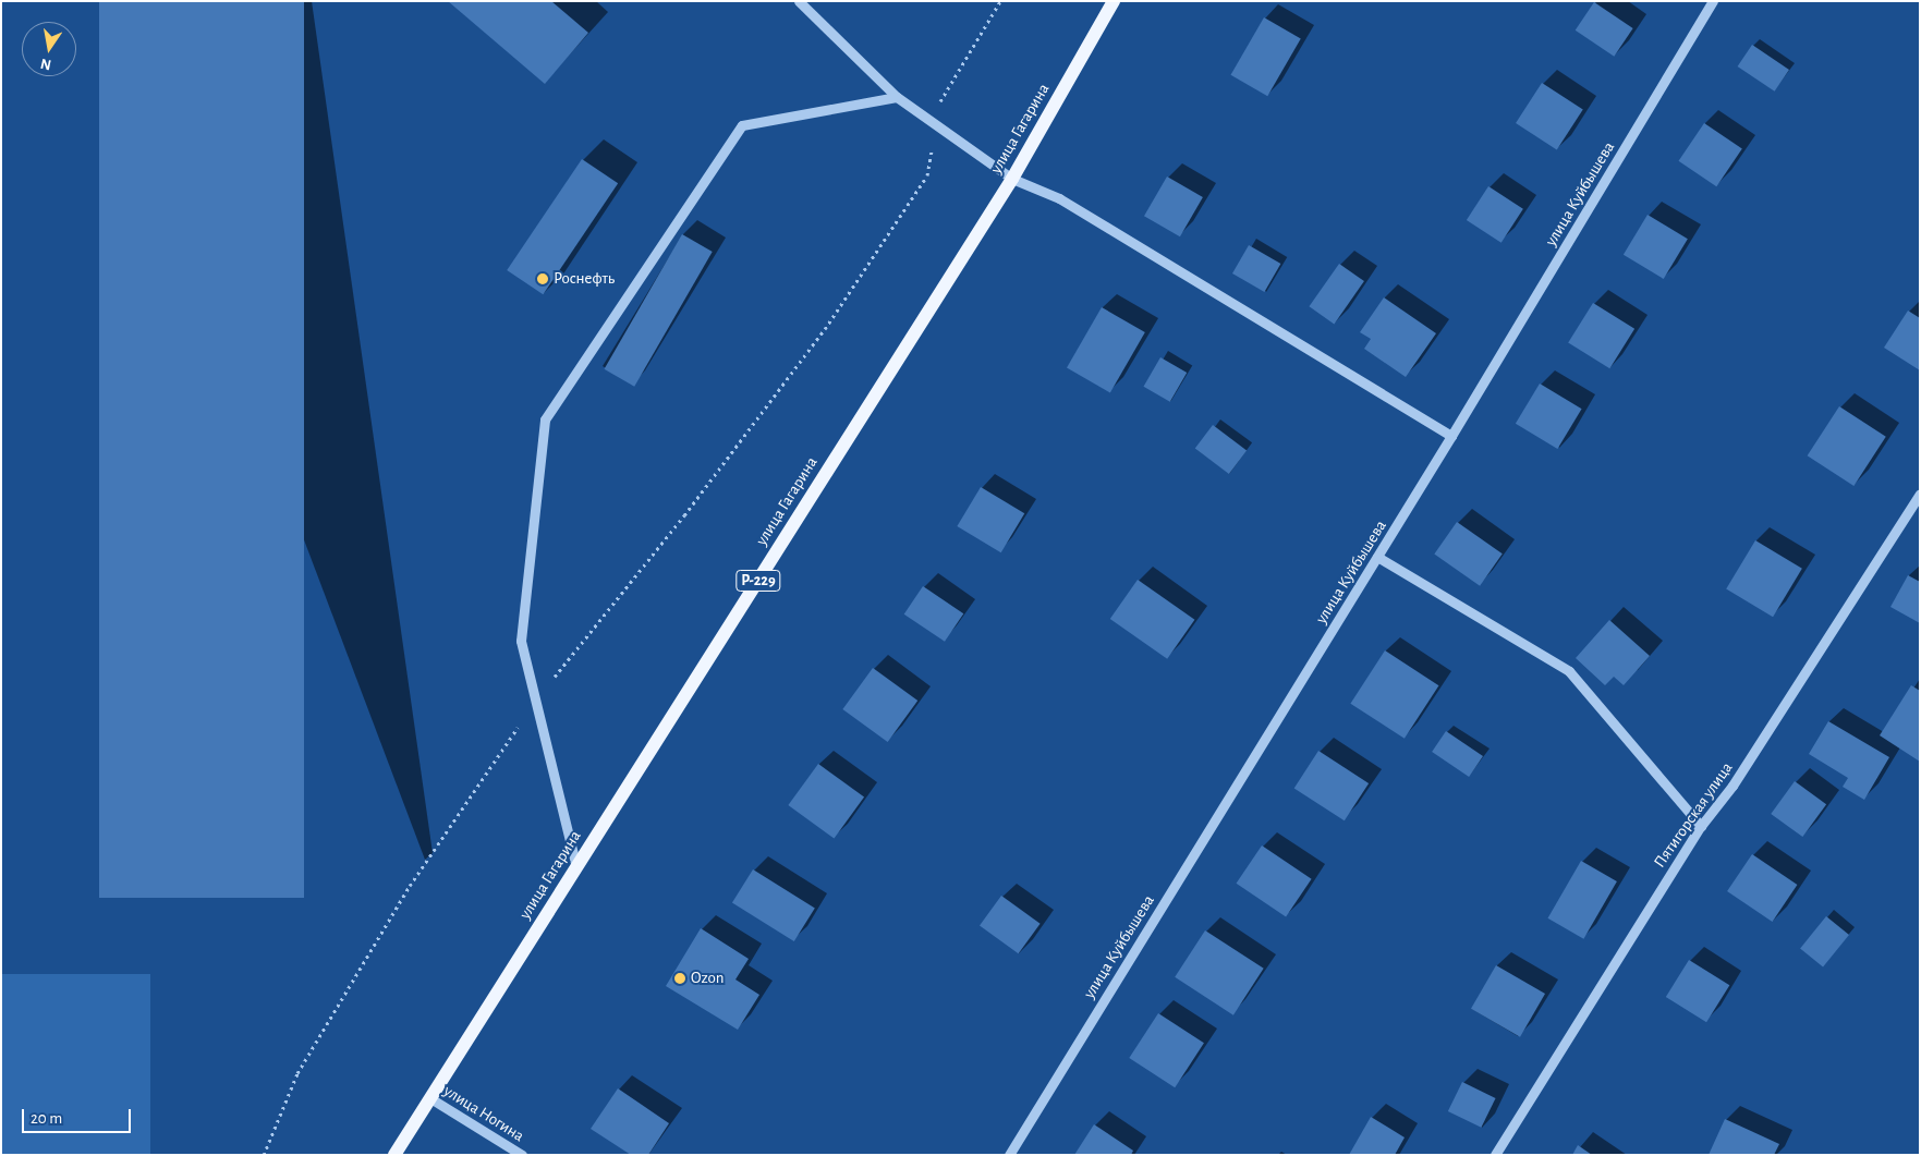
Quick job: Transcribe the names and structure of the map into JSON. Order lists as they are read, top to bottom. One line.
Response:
{"streets":{"main road":["улица Гагарина","Р-229"],"street":["улица Куйбышева","Пятигорская улица","улица Ногина"]},"crossings":[["улица Гагарина","улица Ногина"]],"places":["Роснефть","Ozon"],"scale_bar":"20 m","north":"bottom"}
